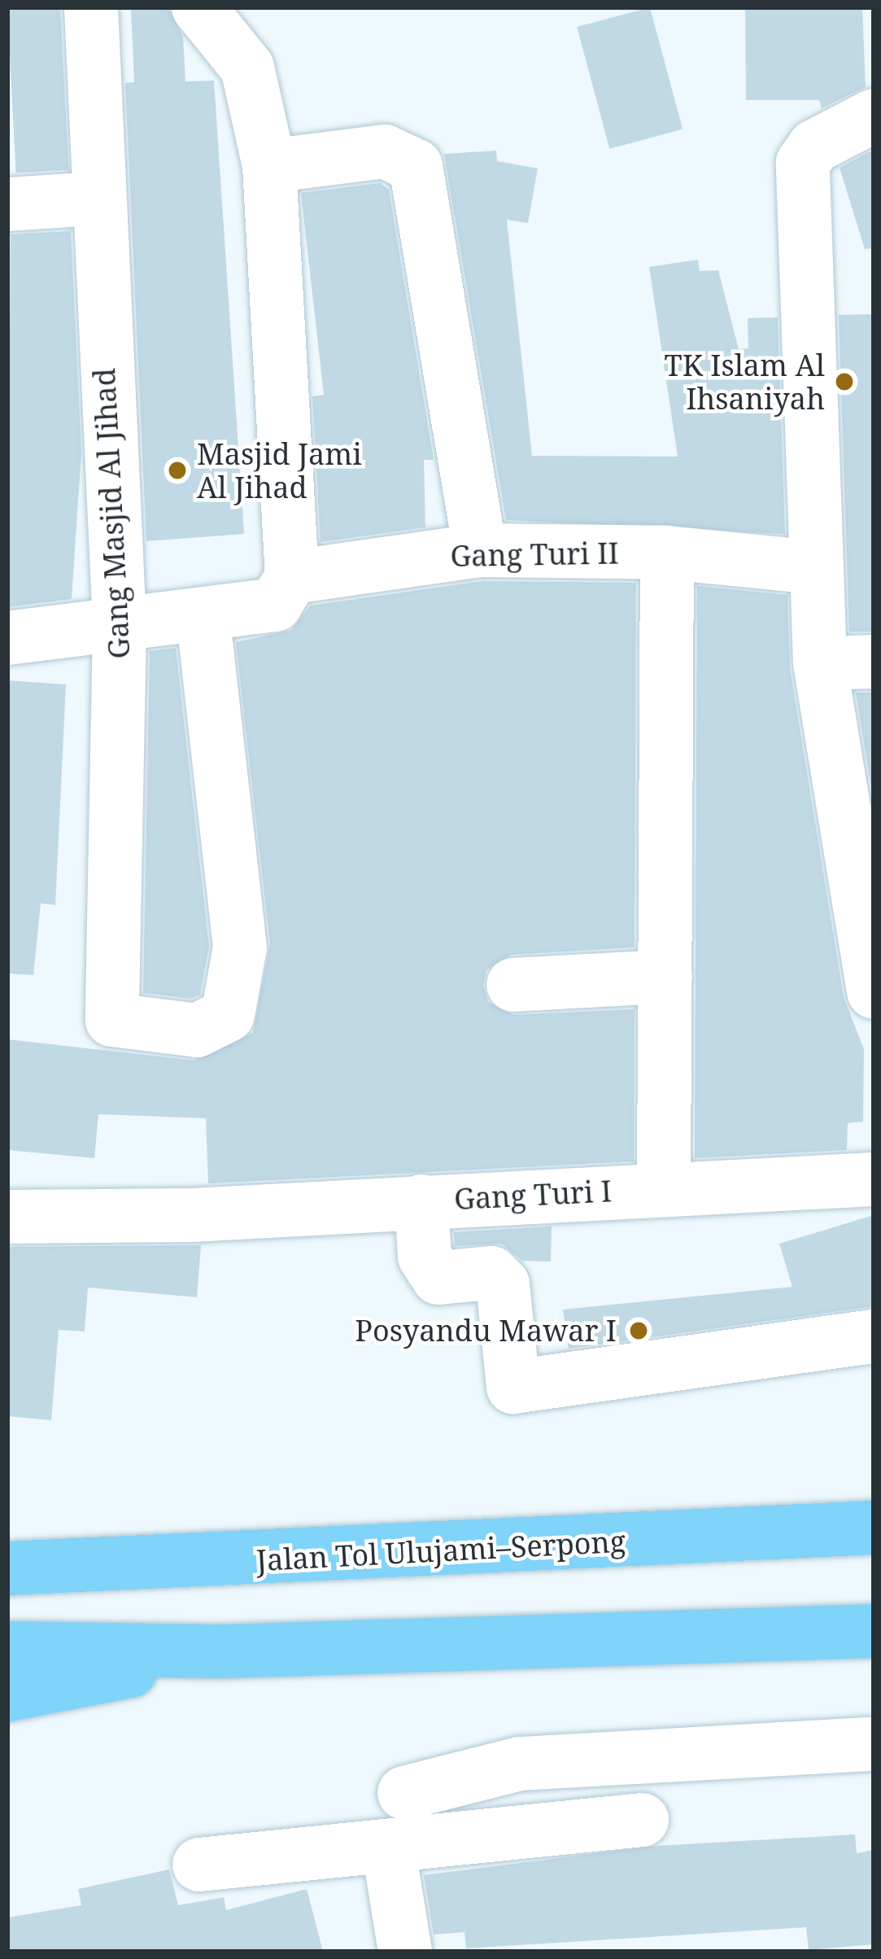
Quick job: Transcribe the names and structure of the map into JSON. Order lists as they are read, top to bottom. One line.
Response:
{"streets":{"highway":["Jalan Tol Ulujami–Serpong"],"street":["Gang Masjid Al Jihad","Gang Turi II","Gang Turi I"]},"places":["TK Islam Al Ihsaniyah","Masjid Jami Al Jihad","Posyandu Mawar I"]}
